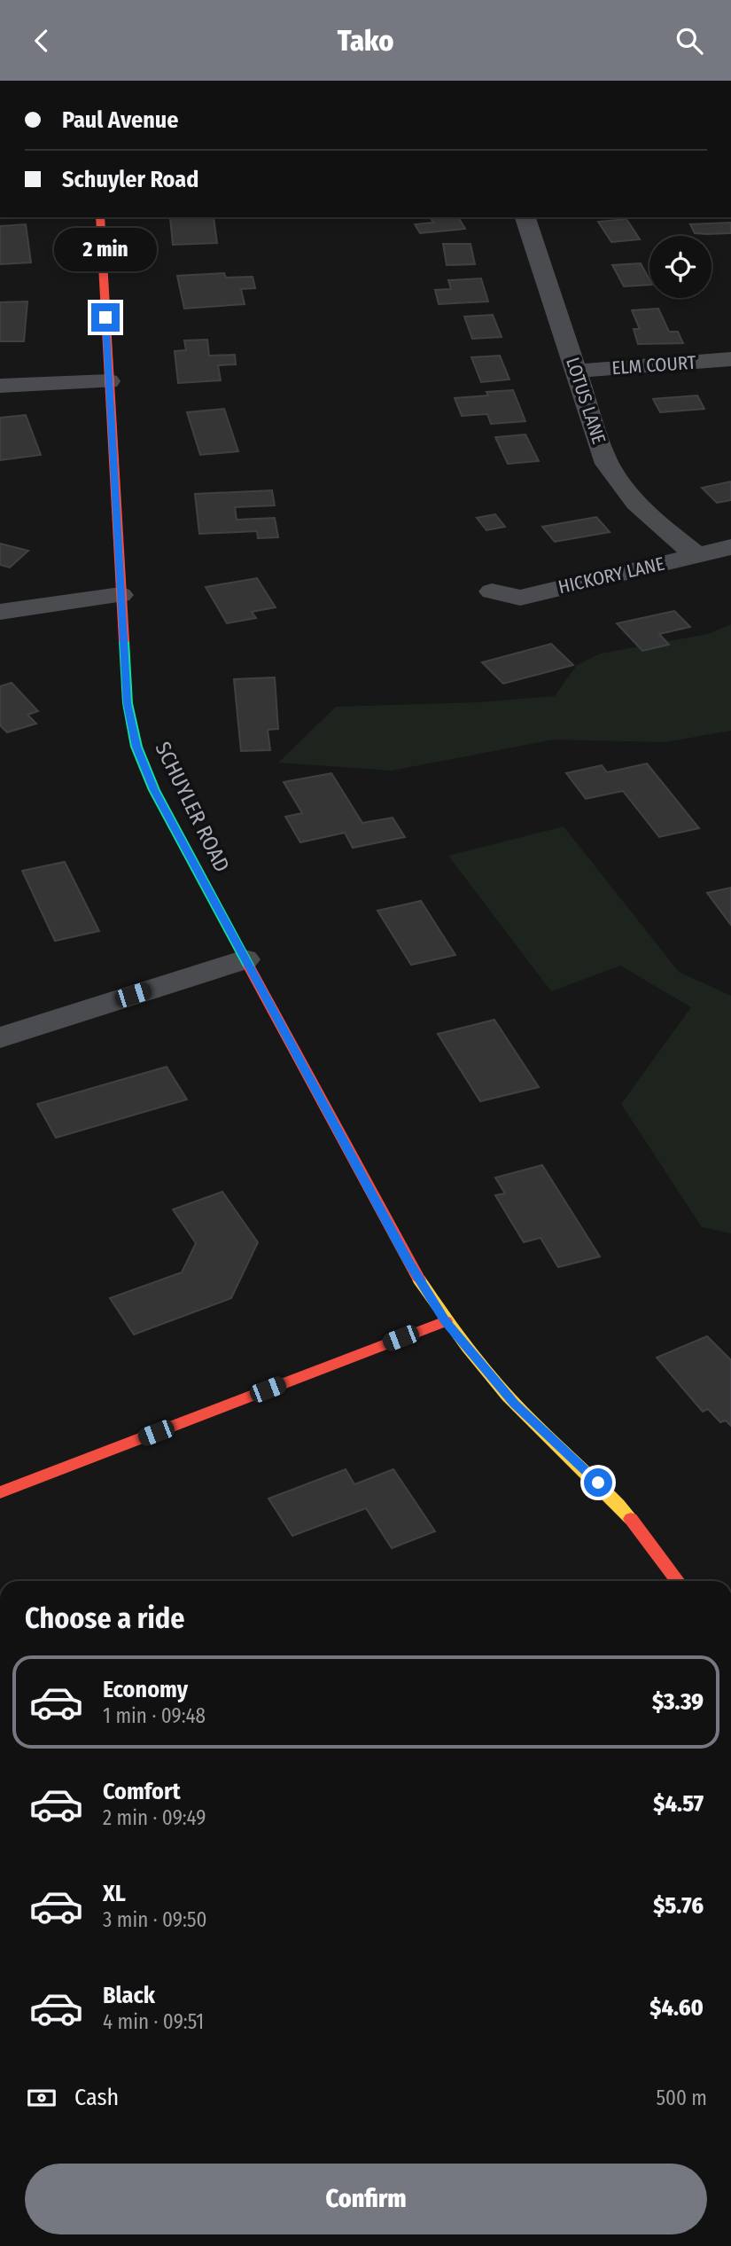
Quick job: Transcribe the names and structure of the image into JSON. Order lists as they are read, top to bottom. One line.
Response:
{"streets":{"street":["ELM COURT","LOTUS LANE","HICKORY LANE","SCHUYLER ROAD"]},"crossings":[["ELM COURT","LOTUS LANE"],["LOTUS LANE","HICKORY LANE"]],"page":{"header":"Tako","banner":["Paul Avenue","Schuyler Road"],"bubble":"2 min","heading":"Choose a ride","list":[{"name":"Economy","note":"1 min · 09:48","value":"$3.39"},{"name":"Comfort","note":"2 min · 09:49","value":"$4.57"},{"name":"XL","note":"3 min · 09:50","value":"$5.76"},{"name":"Black","note":"4 min · 09:51","value":"$4.60"}],"pay":["Cash","500 m"],"buttons":"Confirm"}}
